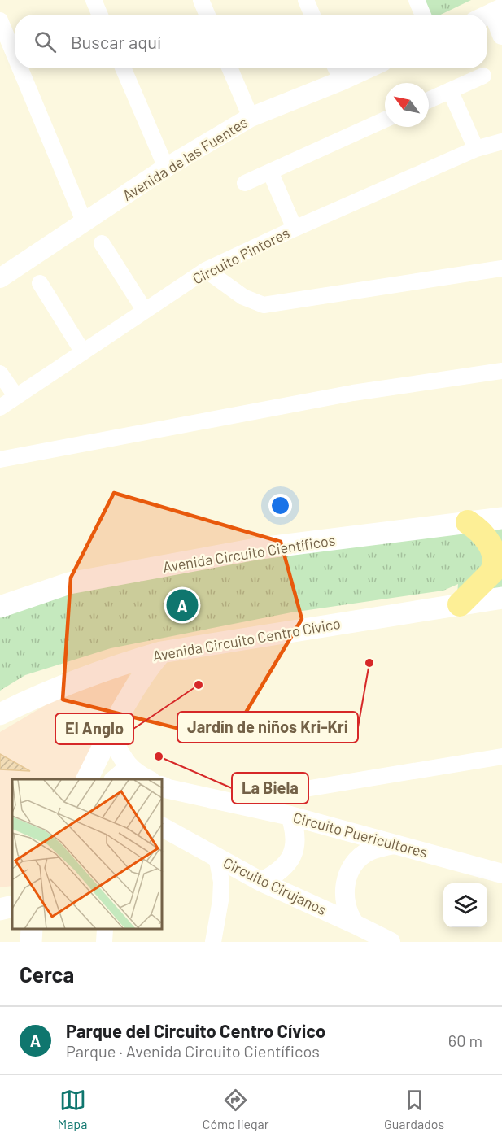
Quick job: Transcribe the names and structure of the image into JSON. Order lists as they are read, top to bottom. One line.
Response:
{"streets":{"main road":["Avenida Circuito Científicos","Avenida Circuito Centro Cívico"],"street":["Avenida de las Fuentes","Circuito Pintores","Circuito Puericultores","Circuito Cirujanos"]},"places":["Jardín de niños Kri-Kri","El Anglo","La Biela"],"north":"top left","page":{"search":"Buscar aquí","pins":"A","heading":"Cerca","list":[{"mark":"A","name":"Parque del Circuito Centro Cívico","note":"Parque · Avenida Circuito Científicos","value":"60 m"}],"nav":["Mapa","Cómo llegar","Guardados"]}}
